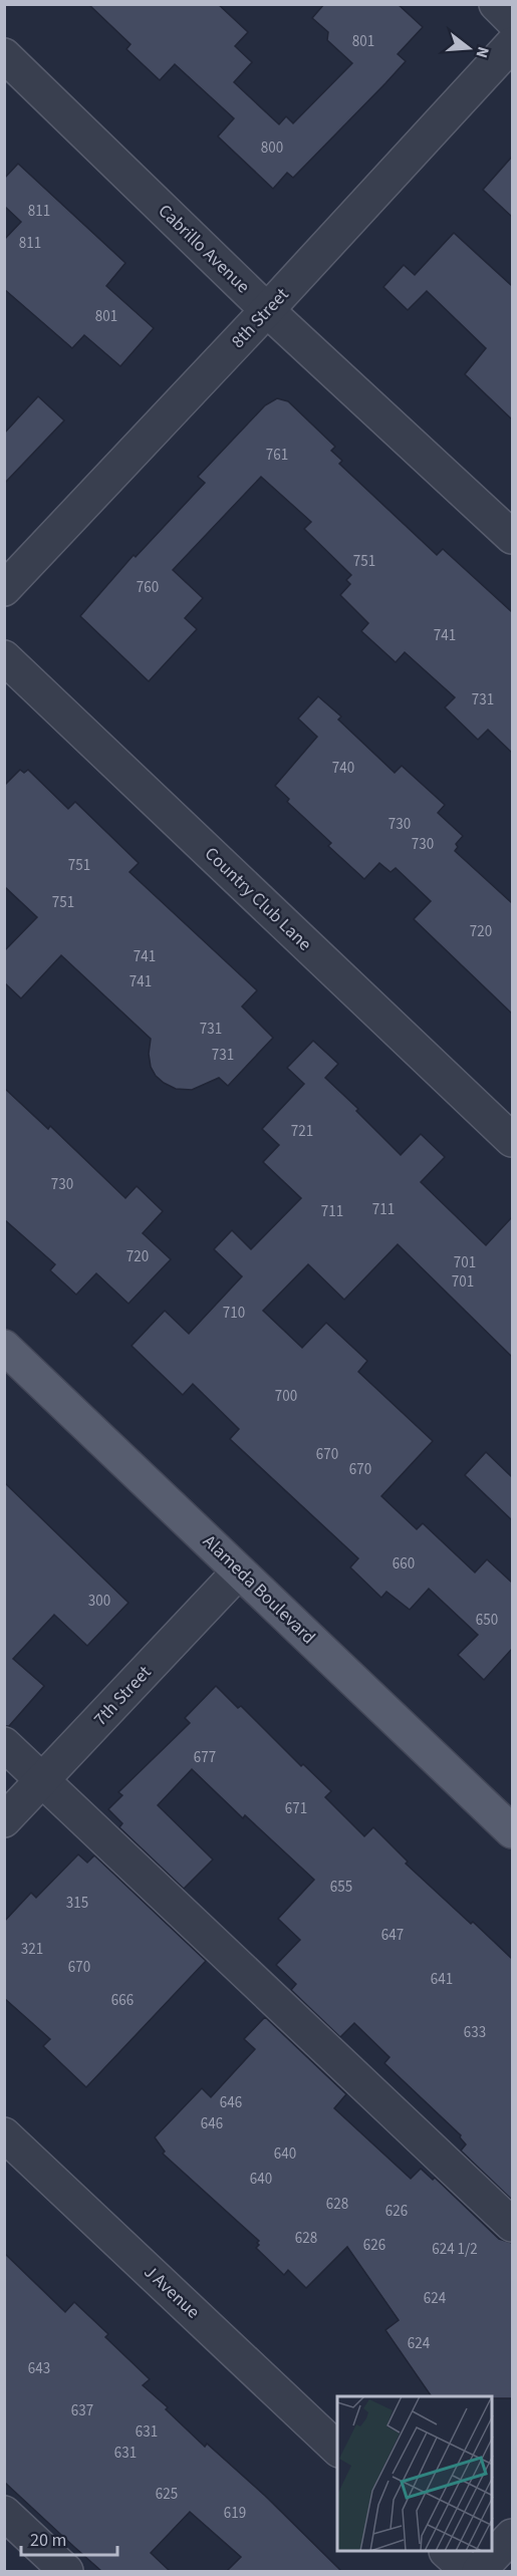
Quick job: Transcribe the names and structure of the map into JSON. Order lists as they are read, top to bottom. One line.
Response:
{"streets":{"main road":["Alameda Boulevard"],"street":["Cabrillo Avenue","8th Street","Country Club Lane","7th Street","J Avenue"]},"crossings":[["Cabrillo Avenue","8th Street"],["Alameda Boulevard","7th Street"]],"house_numbers":["801","800","811","811","801","761","751","760","741","731","740","730","730","751","751","720","741","741","731","731","721","730","711","711","720","701","701","710","700","670","670","660","300","650","677","671","655","315","647","321","670","641","666","633","646","646","640","640","628","626","628","626","624 1/2","624","624","643","637","631","631","625","619"],"scale_bar":"20 m","north":"right"}
